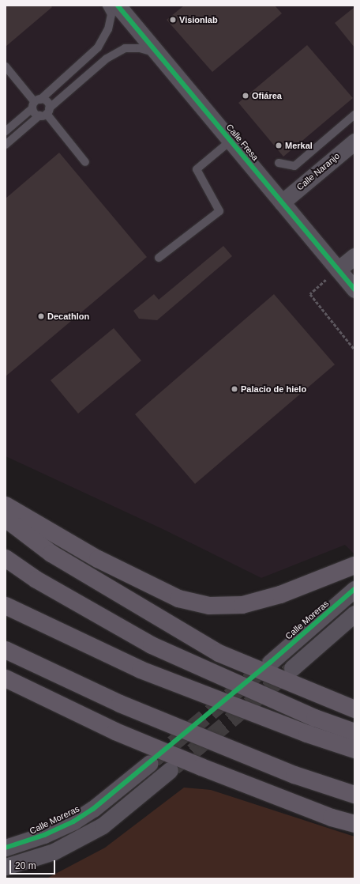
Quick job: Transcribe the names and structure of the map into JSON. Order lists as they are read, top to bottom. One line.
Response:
{"streets":{"street":["Calle Fresa","Calle Naranjo","Calle Moreras"]},"crossings":[["Calle Fresa","Calle Naranjo"]],"places":["Visionlab","Ofiárea","Merkal","Decathlon","Palacio de hielo"],"scale_bar":"20 m"}
